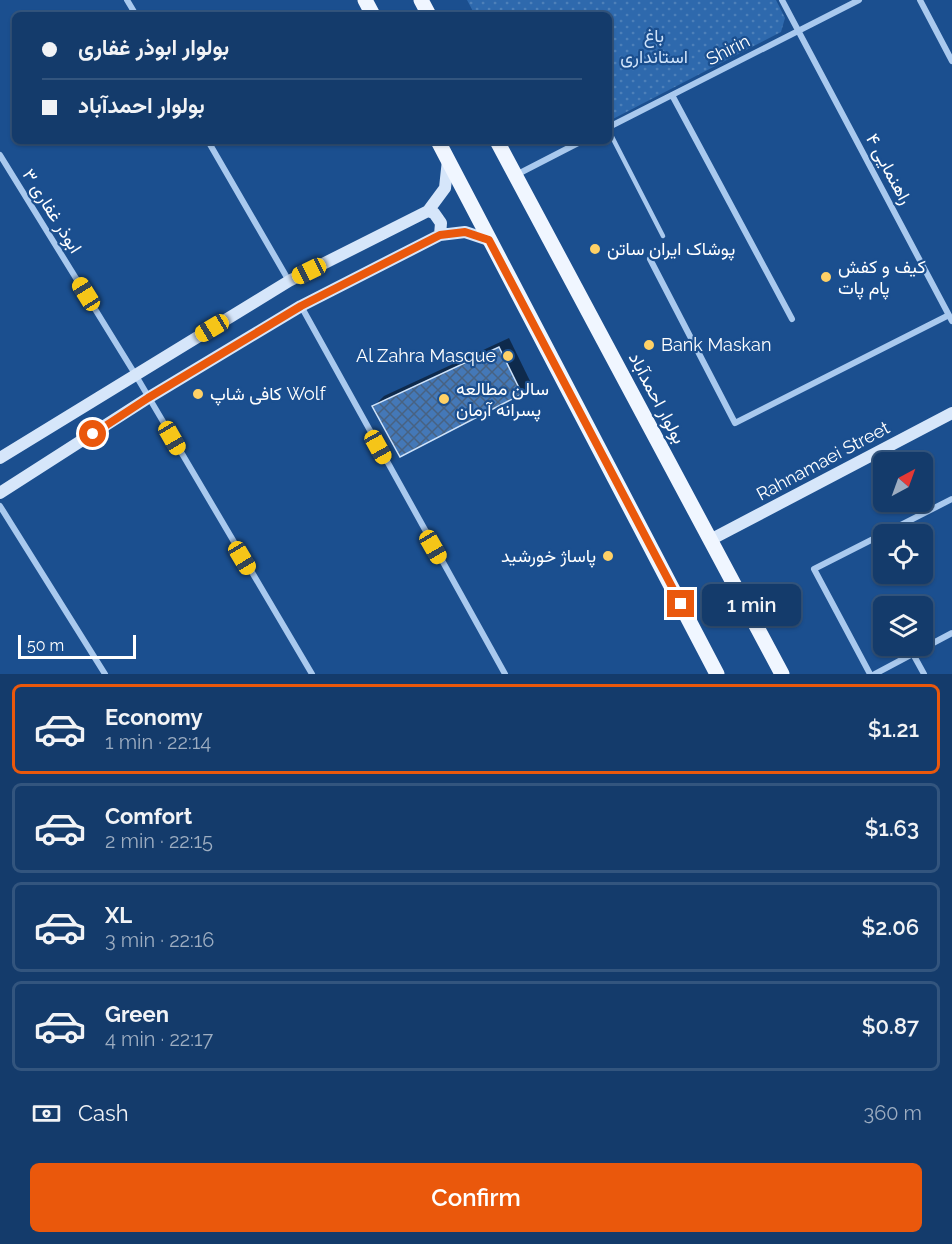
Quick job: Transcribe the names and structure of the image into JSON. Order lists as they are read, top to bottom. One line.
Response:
{"streets":{"main road":["بولوار احمدآباد"],"street":["Shirin","راهنمایی ۴","ابوذر غفاری ۳","Rahnamaei Street"]},"crossings":[["Shirin","راهنمایی ۴"],["بولوار احمدآباد","Rahnamaei Street"]],"parks":["باغ استانداری"],"places":["پوشاک ایران ساتن","کیف و کفش پام پات","Bank Maskan","Al Zahra Masque","کافی شاپ Wolf","سالن مطالعه پسرانه آرمان","پاساژ خورشید"],"scale_bar":"50 m","north":"top right","page":{"banner":["بولوار ابوذر غفاری","بولوار احمدآباد"],"bubble":"1 min","scale":"50 m","list":[{"name":"Economy","note":"1 min · 22:14","value":"$1.21"},{"name":"Comfort","note":"2 min · 22:15","value":"$1.63"},{"name":"XL","note":"3 min · 22:16","value":"$2.06"},{"name":"Green","note":"4 min · 22:17","value":"$0.87"}],"pay":["Cash","360 m"],"buttons":"Confirm"}}
